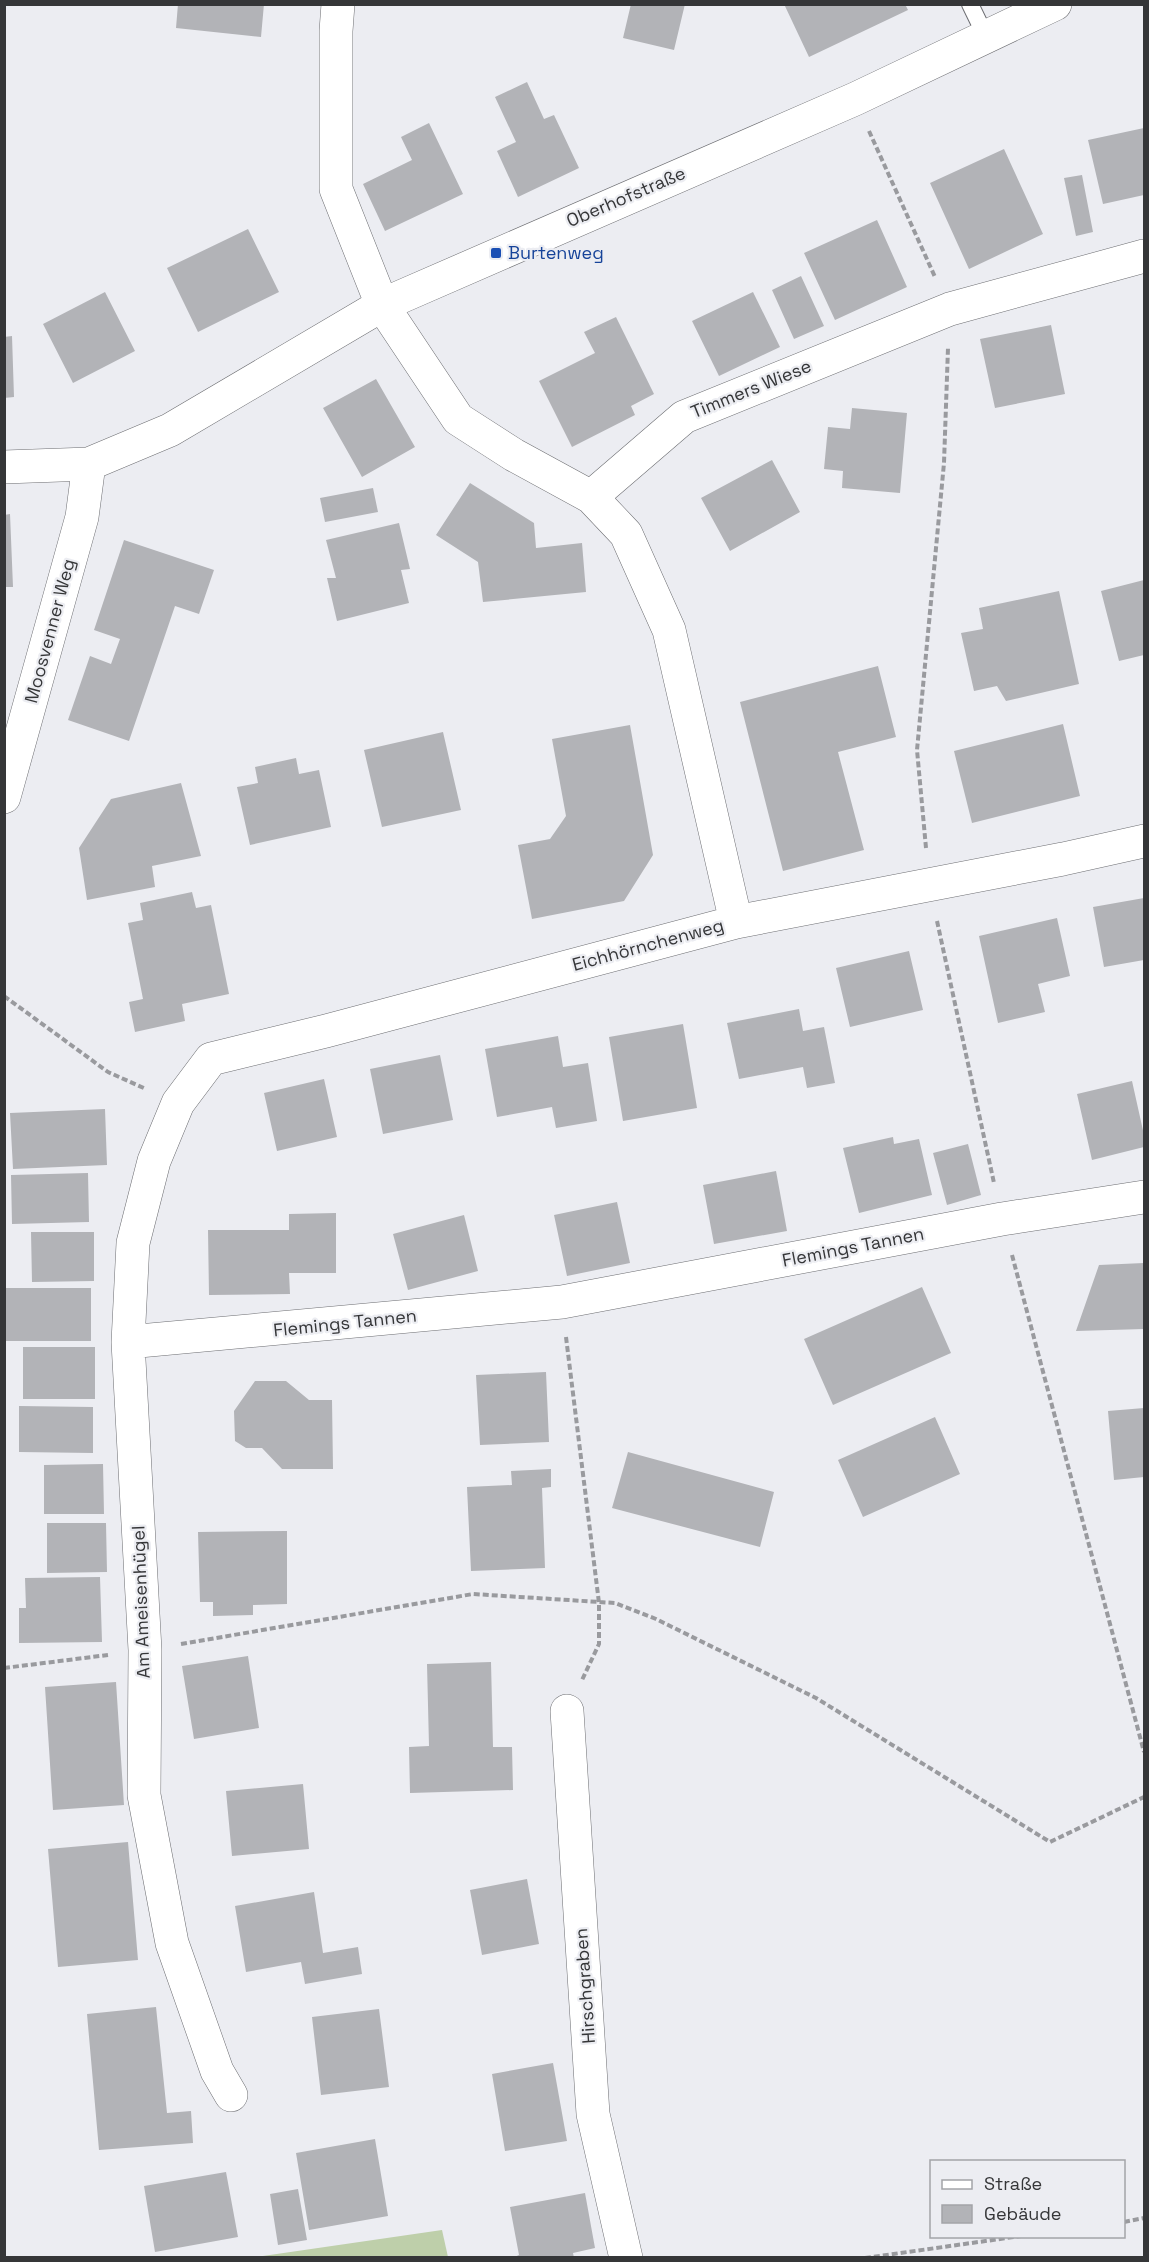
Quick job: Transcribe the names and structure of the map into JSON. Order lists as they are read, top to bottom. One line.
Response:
{"streets":{"street":["Oberhofstraße","Timmers Wiese","Moosvenner Weg","Eichhörnchenweg","Flemings Tannen","Am Ameisenhügel","Hirschgraben"]},"crossings":[["Oberhofstraße","Moosvenner Weg"],["Eichhörnchenweg","Am Ameisenhügel"],["Flemings Tannen","Am Ameisenhügel"]],"places":{"transit":["Burtenweg"]},"legend":["Straße","Gebäude"]}
